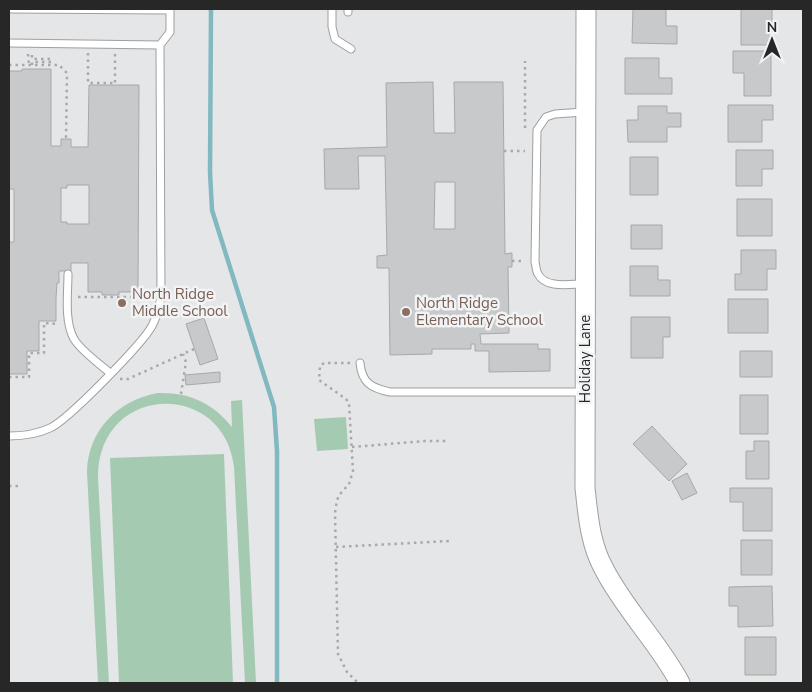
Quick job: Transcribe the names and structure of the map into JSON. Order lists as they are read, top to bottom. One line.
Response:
{"streets":{"street":["Holiday Lane"]},"places":["North Ridge Middle School","North Ridge Elementary School"],"north":"top"}
